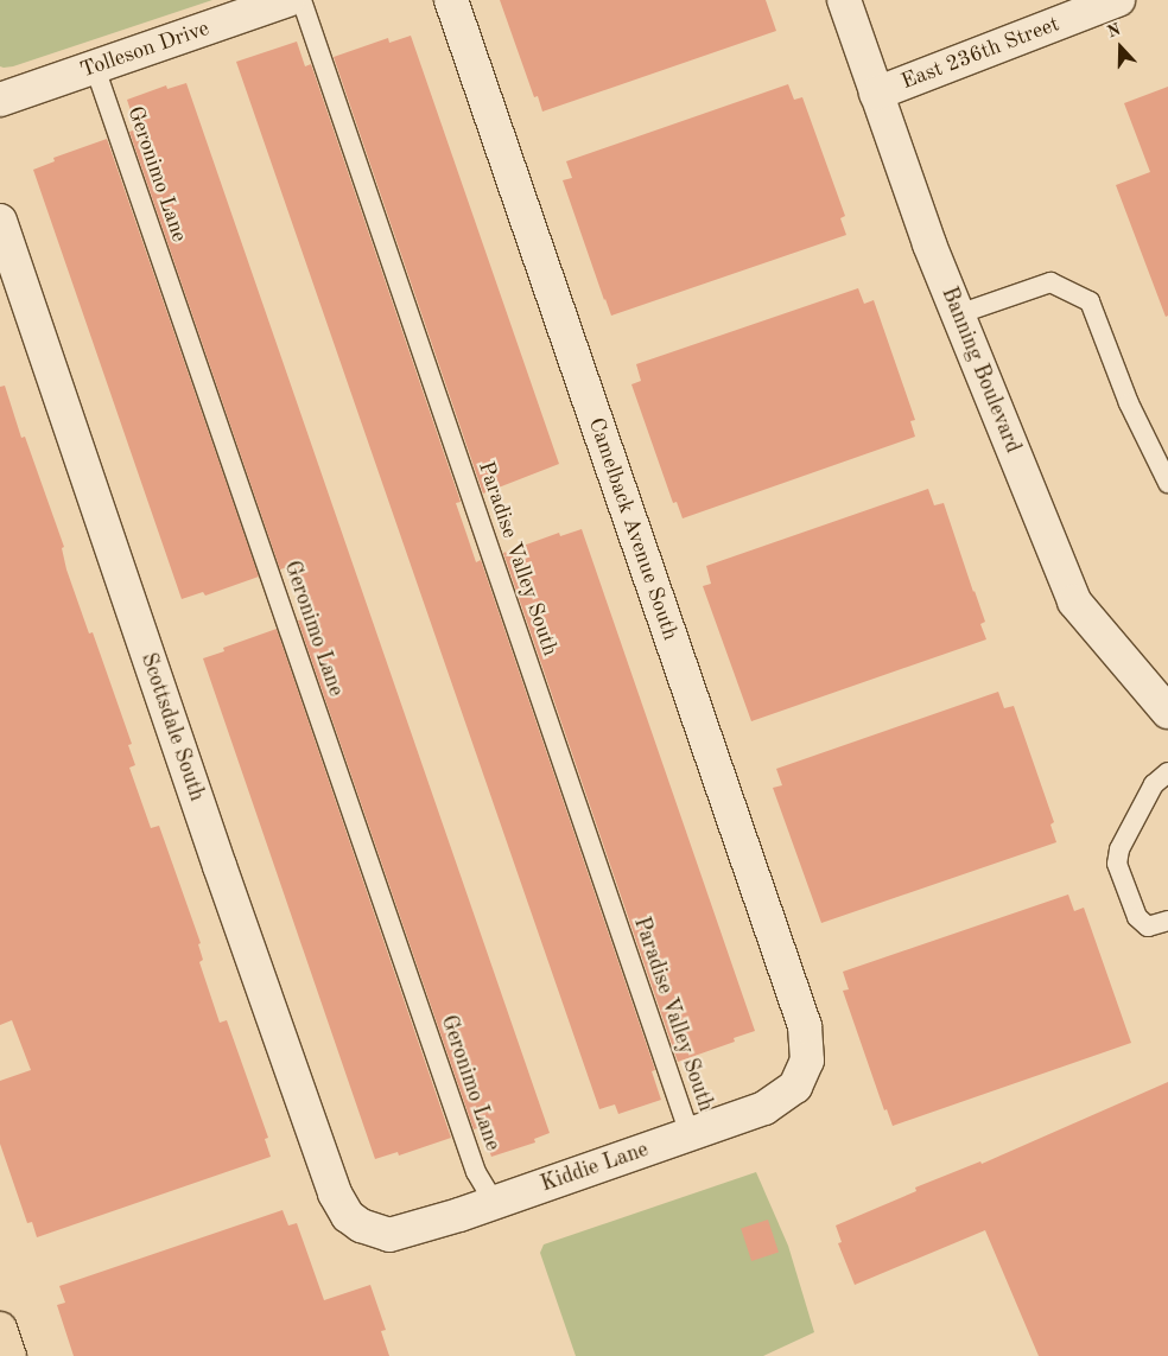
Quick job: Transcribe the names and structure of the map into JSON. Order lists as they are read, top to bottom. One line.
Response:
{"streets":{"street":["Tolleson Drive","East 236th Street","Banning Boulevard","Camelback Avenue South","Scottsdale South","Kiddie Lane"],"lane":["Geronimo Lane","Paradise Valley South"]},"crossings":[["Tolleson Drive","Geronimo Lane"],["East 236th Street","Banning Boulevard"],["Geronimo Lane","Kiddie Lane"],["Camelback Avenue South","Kiddie Lane"],["Paradise Valley South","Kiddie Lane"],["Scottsdale South","Kiddie Lane"]],"north":"top"}
